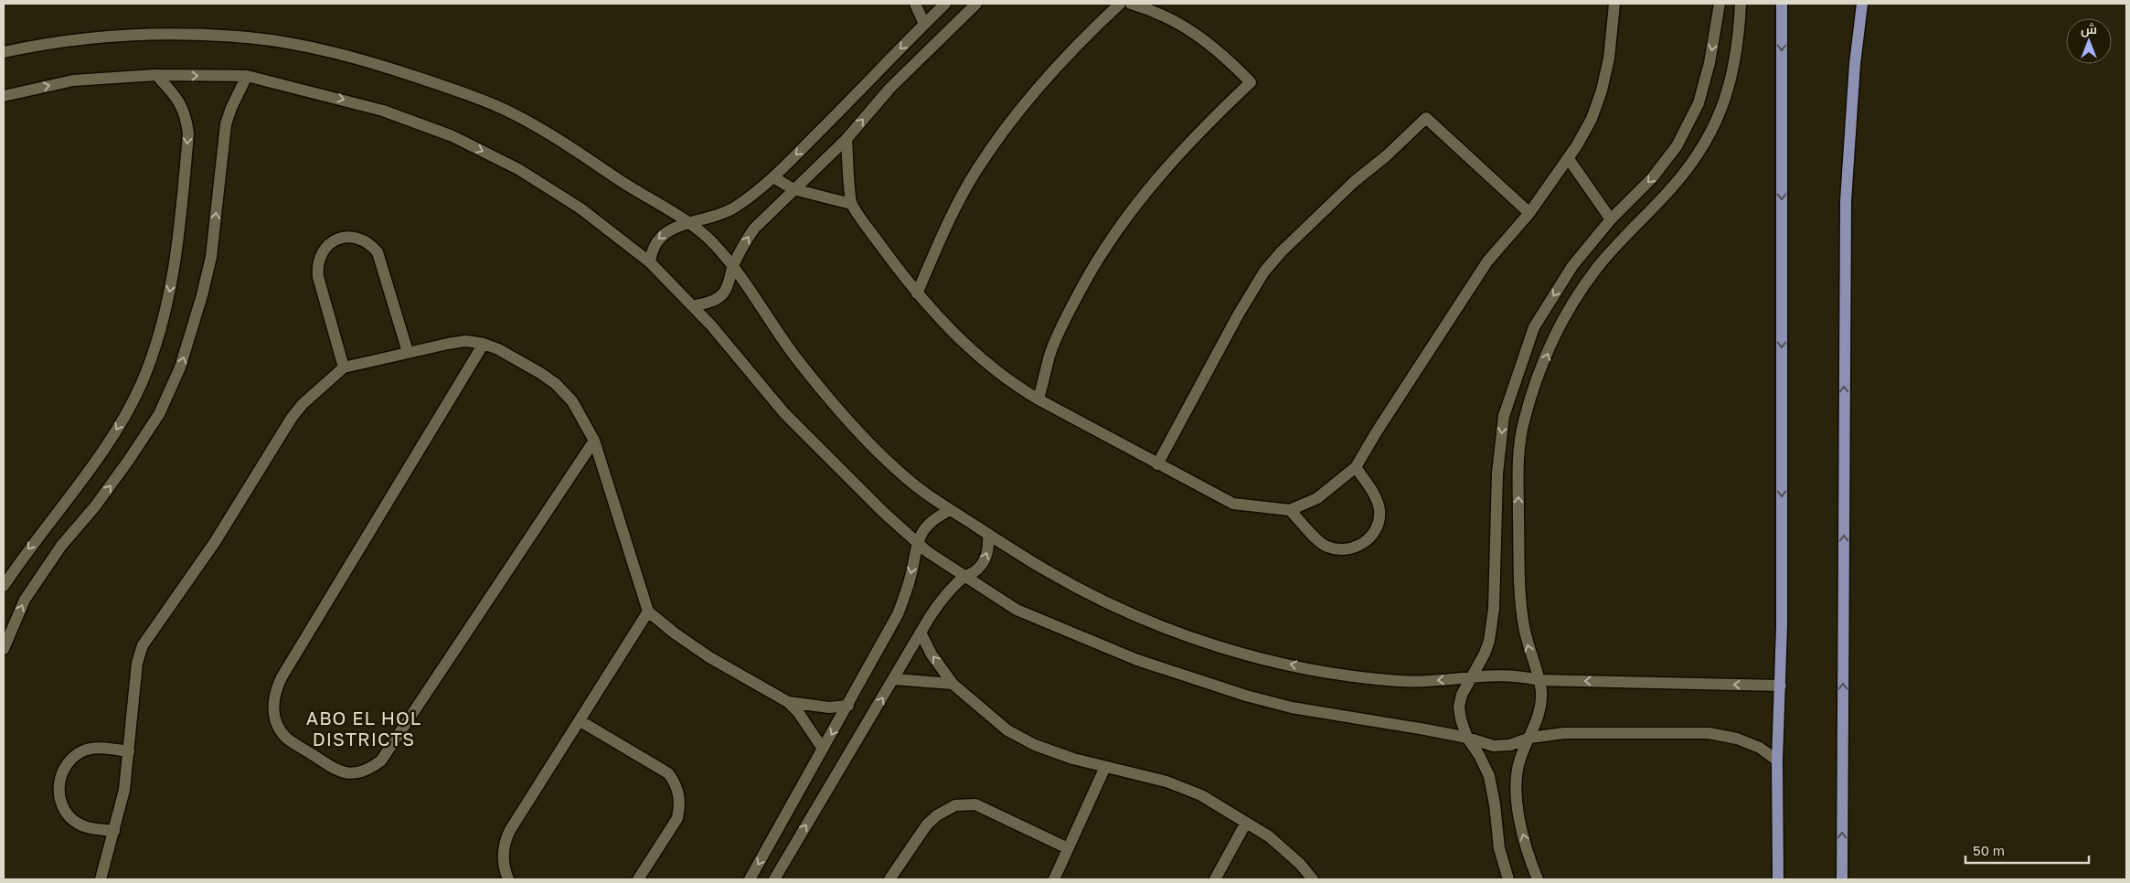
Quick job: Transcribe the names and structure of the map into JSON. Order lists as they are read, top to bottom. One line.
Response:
{"districts":["ABO EL HOL DISTRICTS"],"scale_bar":"50 m","north":"top"}
